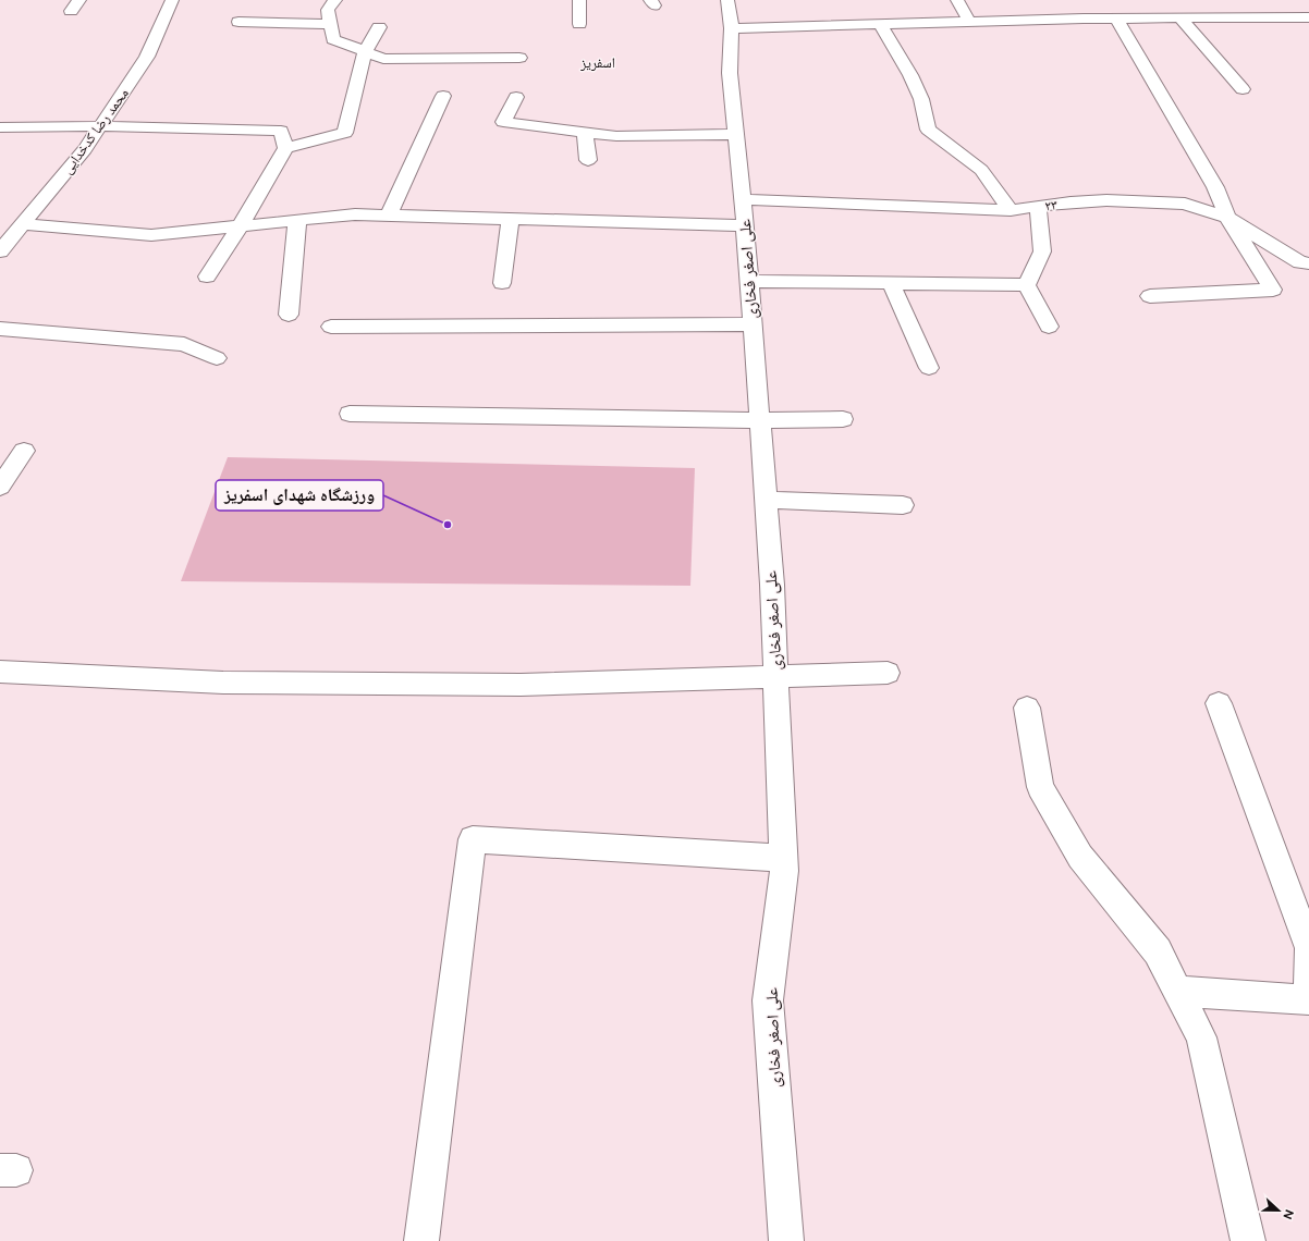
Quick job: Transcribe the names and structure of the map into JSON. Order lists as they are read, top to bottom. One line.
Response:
{"streets":{"street":["محمد رضا کدخدایی","۲۳","علی اصغر فخاری"]},"crossings":[["۲۳","علی اصغر فخاری"]],"districts":["اسفریز"],"places":["ورزشگاه شهدای اسفریز"],"north":"right"}
